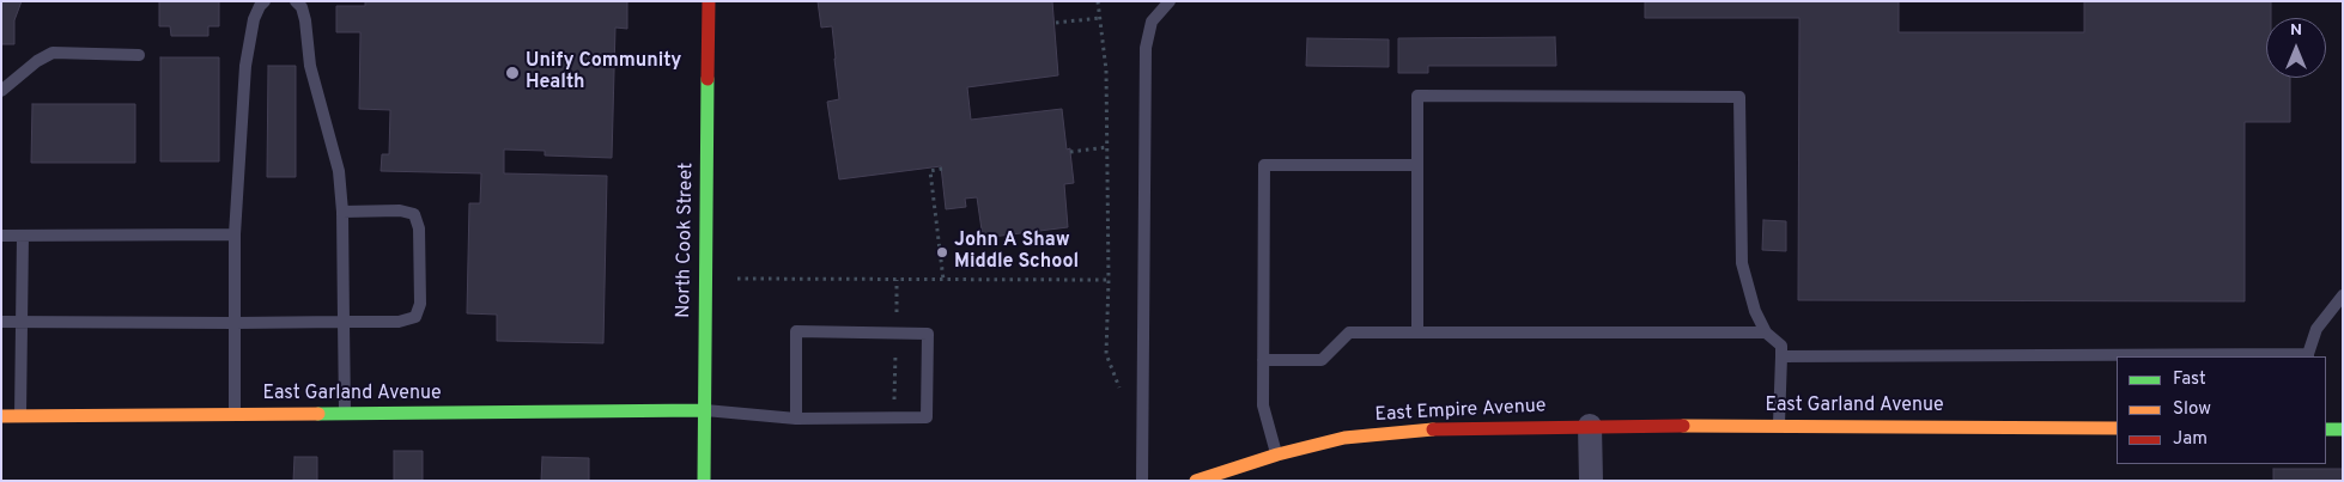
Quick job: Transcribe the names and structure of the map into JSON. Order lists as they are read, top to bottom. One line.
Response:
{"streets":{"street":["North Cook Street","East Garland Avenue","East Empire Avenue"]},"crossings":[["North Cook Street","East Garland Avenue"],["East Garland Avenue","East Empire Avenue"]],"places":["Unify Community Health","John A Shaw Middle School"],"legend":["Fast","Slow","Jam"],"north":"top"}
